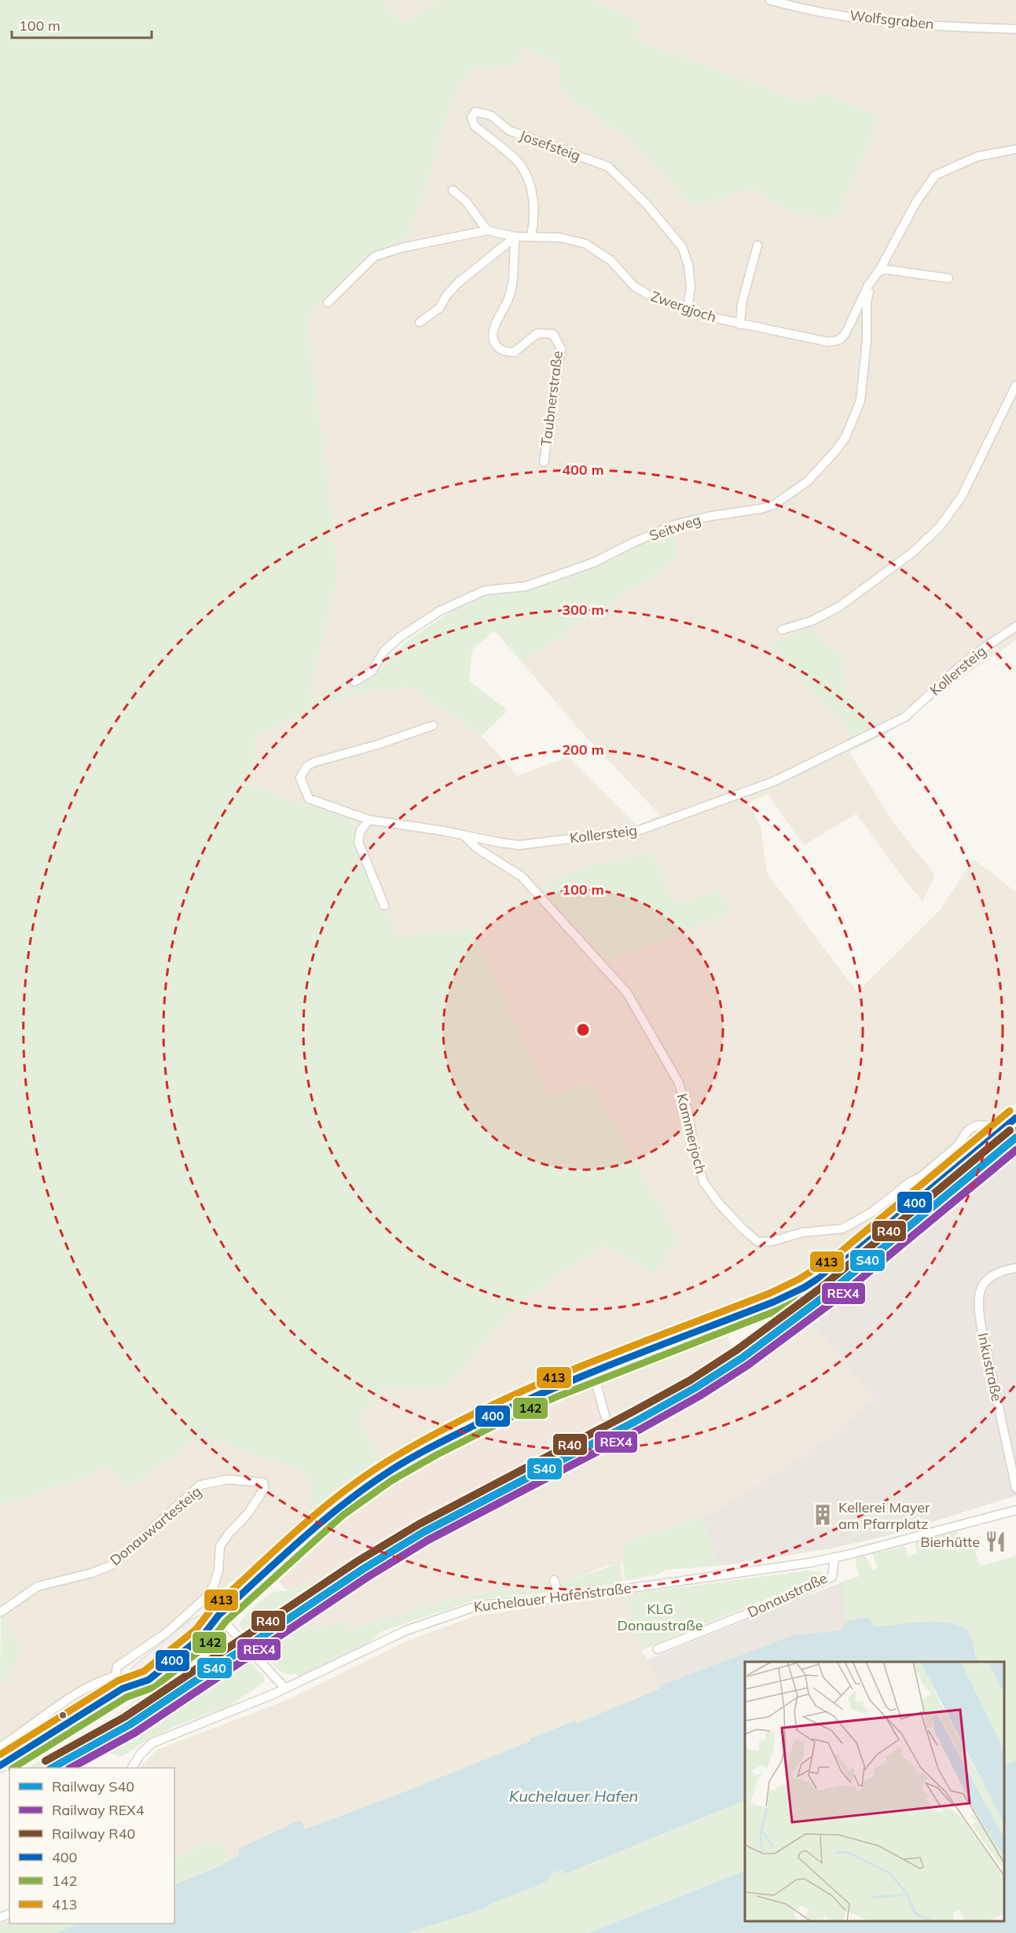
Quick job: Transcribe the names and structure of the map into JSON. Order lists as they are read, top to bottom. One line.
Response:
{"streets":{"street":["Wolfsgraben","Josefsteig","Zwergjoch","Taubnerstraße","Seitweg","Kollersteig","Kammerjoch","Inkustraße","Donauwartesteig","Donaustraße","Kuchelauer Hafenstraße"]},"crossings":[["Josefsteig","Zwergjoch"],["Zwergjoch","Taubnerstraße"],["Zwergjoch","Seitweg"],["Kollersteig","Kammerjoch"],["Donaustraße","Kuchelauer Hafenstraße"]],"water":["Kuchelauer Hafen"],"parks":["KLG Donaustraße"],"places":{"building":["Kellerei Mayer am Pfarrplatz"],"restaurant":["Bierhütte"]},"lines":["transit line 413","transit line 400","rail line R40","transit line 142","rail line S40","rail line REX4"],"legend":["Railway S40","Railway REX4","Railway R40","400","142","413"],"scale_bar":"100 m","rings":["400 m","300 m","200 m","100 m"]}
